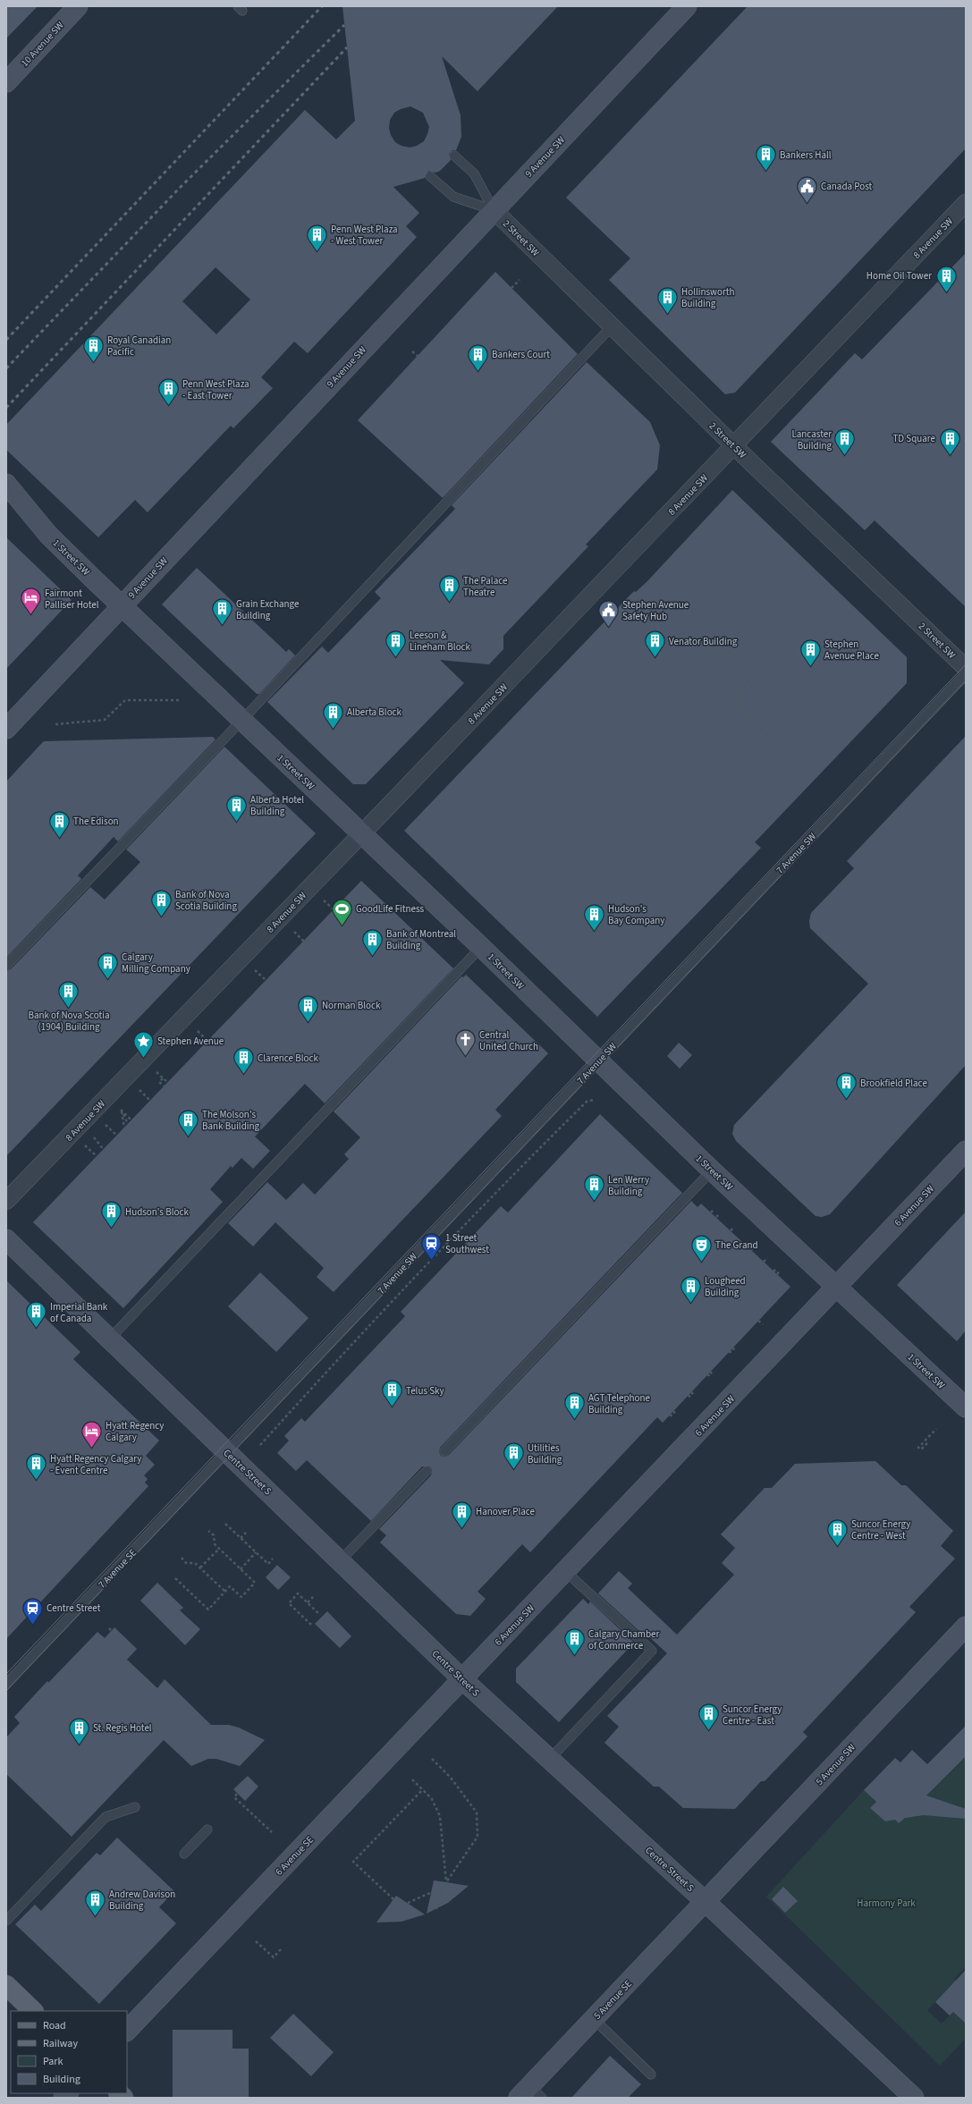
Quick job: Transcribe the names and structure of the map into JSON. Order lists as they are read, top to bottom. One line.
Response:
{"streets":{"main road":["10 Avenue SW","9 Avenue SW","1 Street SW","6 Avenue SW","Centre Street S","5 Avenue SW","6 Avenue SE","5 Avenue SE"],"street":["2 Street SW","8 Avenue SW"],"lane":["7 Avenue SW","7 Avenue SE"]},"crossings":[["9 Avenue SW","2 Street SW"],["9 Avenue SW","1 Street SW"],["2 Street SW","8 Avenue SW"],["8 Avenue SW","1 Street SW"],["1 Street SW","7 Avenue SW"],["1 Street SW","6 Avenue SW"],["7 Avenue SW","Centre Street S"],["7 Avenue SW","7 Avenue SE"],["6 Avenue SW","Centre Street S"],["6 Avenue SW","6 Avenue SE"],["Centre Street S","7 Avenue SE"],["Centre Street S","5 Avenue SW"],["Centre Street S","6 Avenue SE"],["Centre Street S","5 Avenue SE"],["5 Avenue SW","5 Avenue SE"]],"parks":["Harmony Park"],"places":{"building":["Bankers Hall","Penn West Plaza - West Tower","Home Oil Tower","Hollinsworth Building","Royal Canadian Pacific","Bankers Court","Penn West Plaza - East Tower","TD Square","Lancaster Building","The Palace Theatre","Grain Exchange Building","Leeson & Lineham Block","Venator Building","Stephen Avenue Place","Alberta Block","Alberta Hotel Building","The Edison","Bank of Nova Scotia Building","Hudson's Bay Company","Bank of Montreal Building","Calgary Milling Company","Bank of Nova Scotia (1904) Building","Norman Block","Clarence Block","Brookfield Place","The Molson's Bank Building","Len Werry Building","Hudson's Block","Lougheed Building","Imperial Bank of Canada","Telus Sky","AGT Telephone Building","Utilities Building","Hyatt Regency Calgary - Event Centre","Hanover Place","Suncor Energy Centre - West","Calgary Chamber of Commerce","Suncor Energy Centre - East","St. Regis Hotel","Andrew Davison Building"],"public building":["Canada Post","Stephen Avenue Safety Hub"],"hotel":["Fairmont Palliser Hotel","Hyatt Regency Calgary"],"sports":["GoodLife Fitness"],"church":["Central United Church"],"place":["Stephen Avenue"],"station":["1 Street Southwest","Centre Street"],"theatre":["The Grand"]},"legend":["Road","Railway","Park","Building"]}
